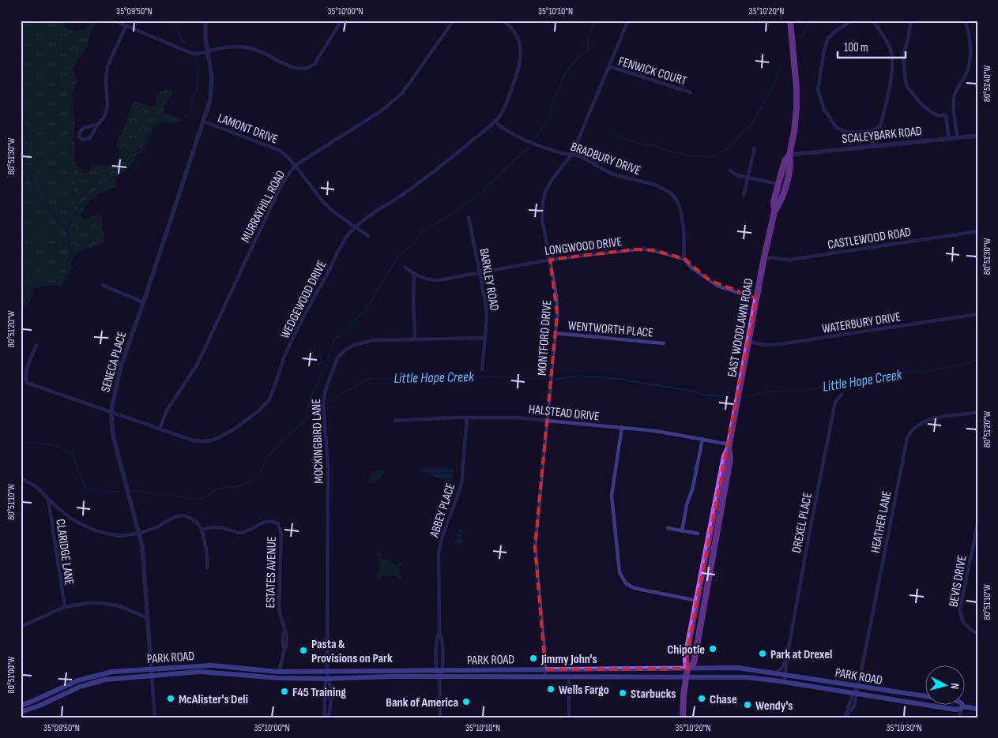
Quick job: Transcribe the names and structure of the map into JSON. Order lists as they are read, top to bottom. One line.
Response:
{"streets":{"main road":["EAST WOODLAWN ROAD","PARK ROAD"],"street":["FENWICK COURT","LAMONT DRIVE","SCALEYBARK ROAD","BRADBURY DRIVE","MURRAYHILL ROAD","CASTLEWOOD ROAD","LONGWOOD DRIVE","BARKLEY ROAD","WEDGEWOOD DRIVE","WATERBURY DRIVE","WENTWORTH PLACE","MONTFORD DRIVE","SENECA PLACE","HALSTEAD DRIVE","MOCKINGBIRD LANE","ABBEY PLACE","HEATHER LANE","DREXEL PLACE","CLARIDGE LANE","ESTATES AVENUE","BEVIS DRIVE"]},"crossings":[["FENWICK COURT","MONTFORD DRIVE"],["LAMONT DRIVE","MURRAYHILL ROAD"],["LAMONT DRIVE","WEDGEWOOD DRIVE"],["LAMONT DRIVE","SENECA PLACE"],["SCALEYBARK ROAD","EAST WOODLAWN ROAD"],["BRADBURY DRIVE","LONGWOOD DRIVE"],["BRADBURY DRIVE","WEDGEWOOD DRIVE"],["BRADBURY DRIVE","MONTFORD DRIVE"],["MURRAYHILL ROAD","WEDGEWOOD DRIVE"],["CASTLEWOOD ROAD","EAST WOODLAWN ROAD"],["LONGWOOD DRIVE","BARKLEY ROAD"],["LONGWOOD DRIVE","EAST WOODLAWN ROAD"],["LONGWOOD DRIVE","MONTFORD DRIVE"],["BARKLEY ROAD","MOCKINGBIRD LANE"],["WEDGEWOOD DRIVE","SENECA PLACE"],["WATERBURY DRIVE","EAST WOODLAWN ROAD"],["EAST WOODLAWN ROAD","HALSTEAD DRIVE"],["EAST WOODLAWN ROAD","PARK ROAD"],["WENTWORTH PLACE","MONTFORD DRIVE"],["MONTFORD DRIVE","HALSTEAD DRIVE"],["MONTFORD DRIVE","PARK ROAD"],["SENECA PLACE","PARK ROAD"],["HALSTEAD DRIVE","ABBEY PLACE"],["MOCKINGBIRD LANE","PARK ROAD"],["HEATHER LANE","PARK ROAD"],["DREXEL PLACE","PARK ROAD"],["ESTATES AVENUE","PARK ROAD"]],"water":["Little Hope Creek"],"places":["Chipotle","Pasta & Provisions on Park","Park at Drexel","Jimmy John's","Wells Fargo","F45 Training","Starbucks","McAlister's Deli","Chase","Bank of America","Wendy's"],"scale_bar":"100 m","north":"right","coordinates":["35°09'50\"N","35°10'00\"N","35°10'10\"N","35°10'20\"N","80°51'40\"W","80°51'30\"W","80°51'20\"W","80°51'10\"W","80°51'00\"W","35°10'30\"N"]}
